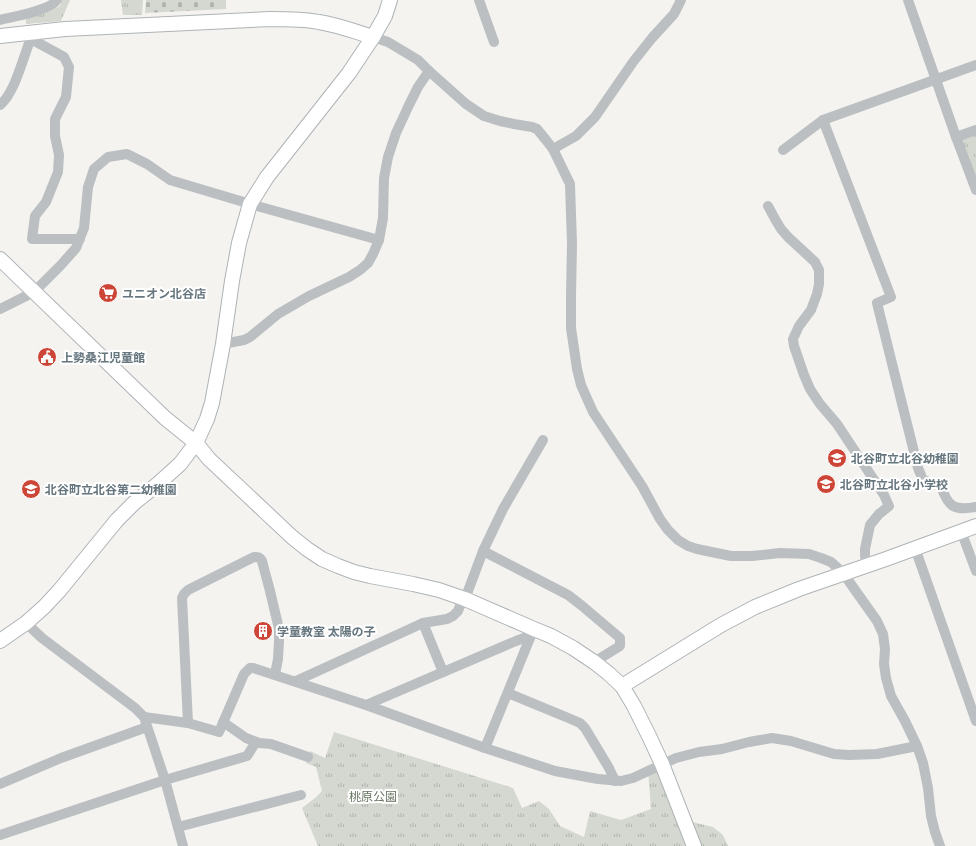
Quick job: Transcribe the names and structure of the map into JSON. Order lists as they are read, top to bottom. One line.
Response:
{"parks":["桃原公園"],"places":{"supermarket":["ユニオン北谷店"],"public building":["上勢桑江児童館"],"school or university":["北谷町立北谷幼稚園","北谷町立北谷小学校","北谷町立北谷第二幼稚園"],"building":["学童教室 太陽の子"]}}
